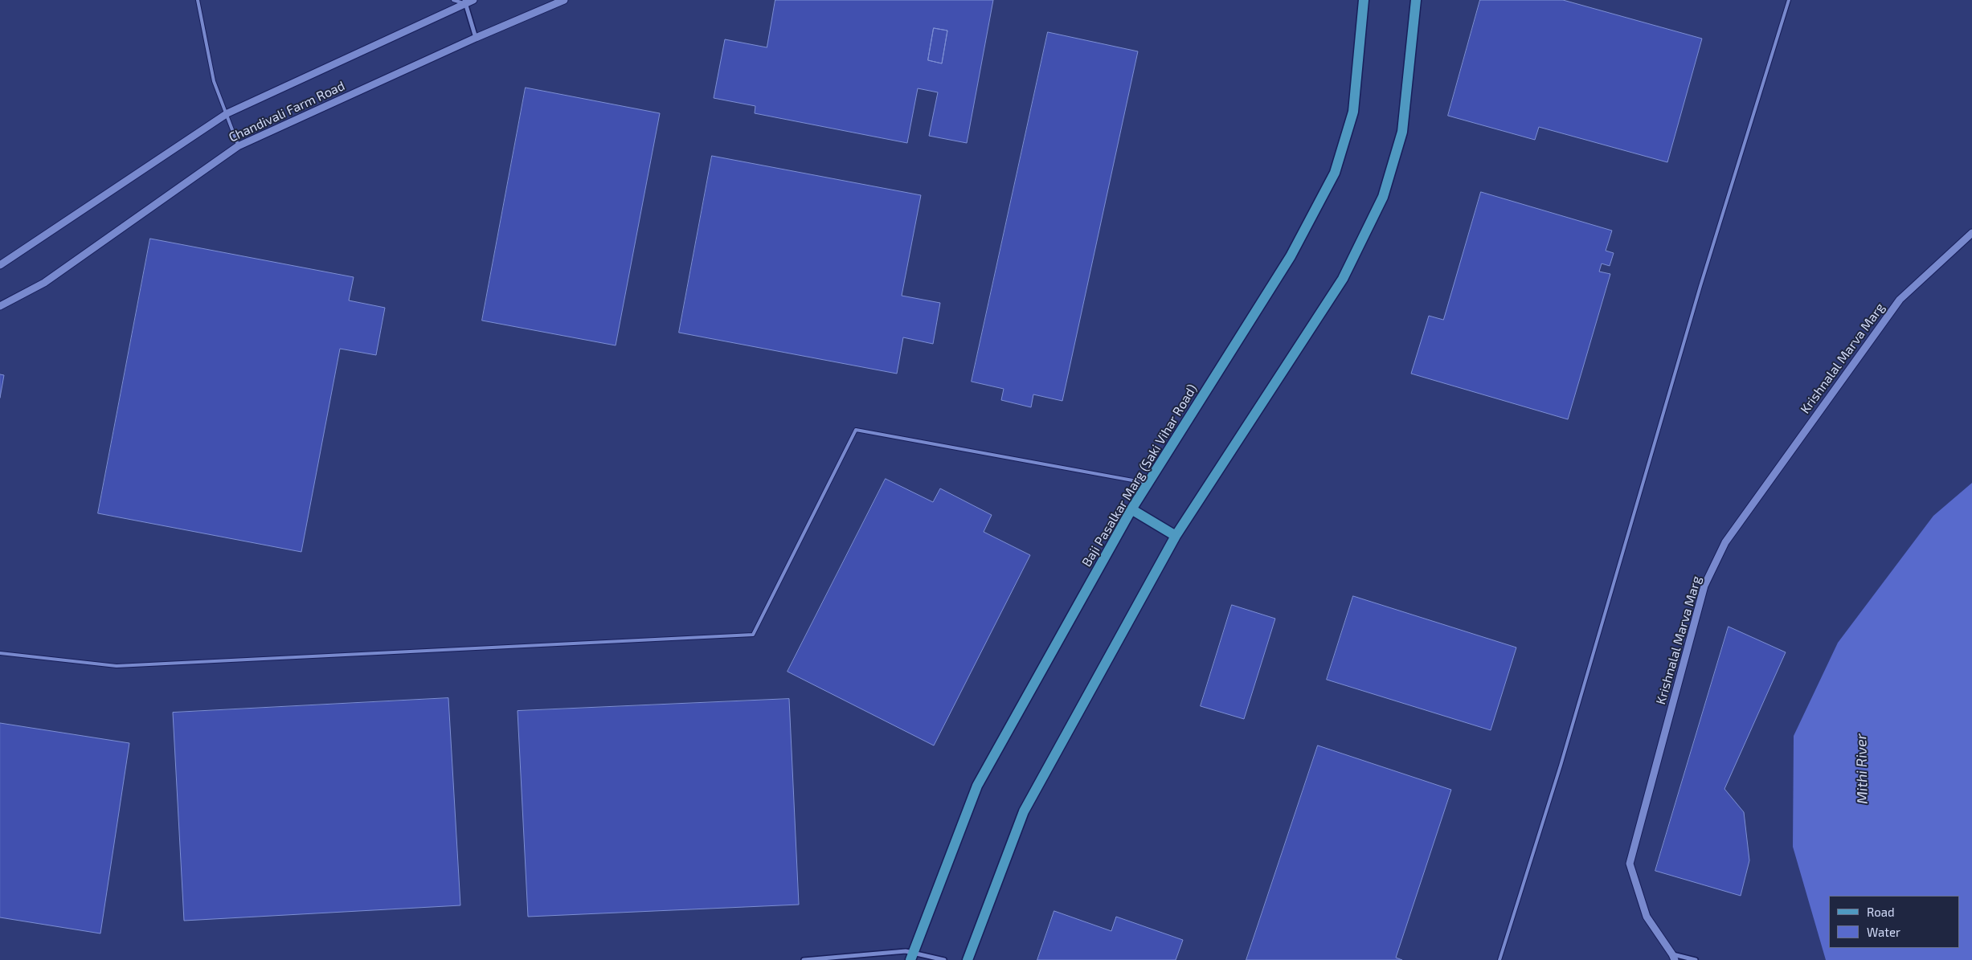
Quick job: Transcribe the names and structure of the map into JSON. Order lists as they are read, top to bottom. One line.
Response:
{"streets":{"main road":["Baji Pasalkar Marg (Saki Vihar Road)"],"street":["Chandivali Farm Road","Krishnalal Marva Marg"]},"water":["Mithi River"],"legend":["Road","Water"]}
